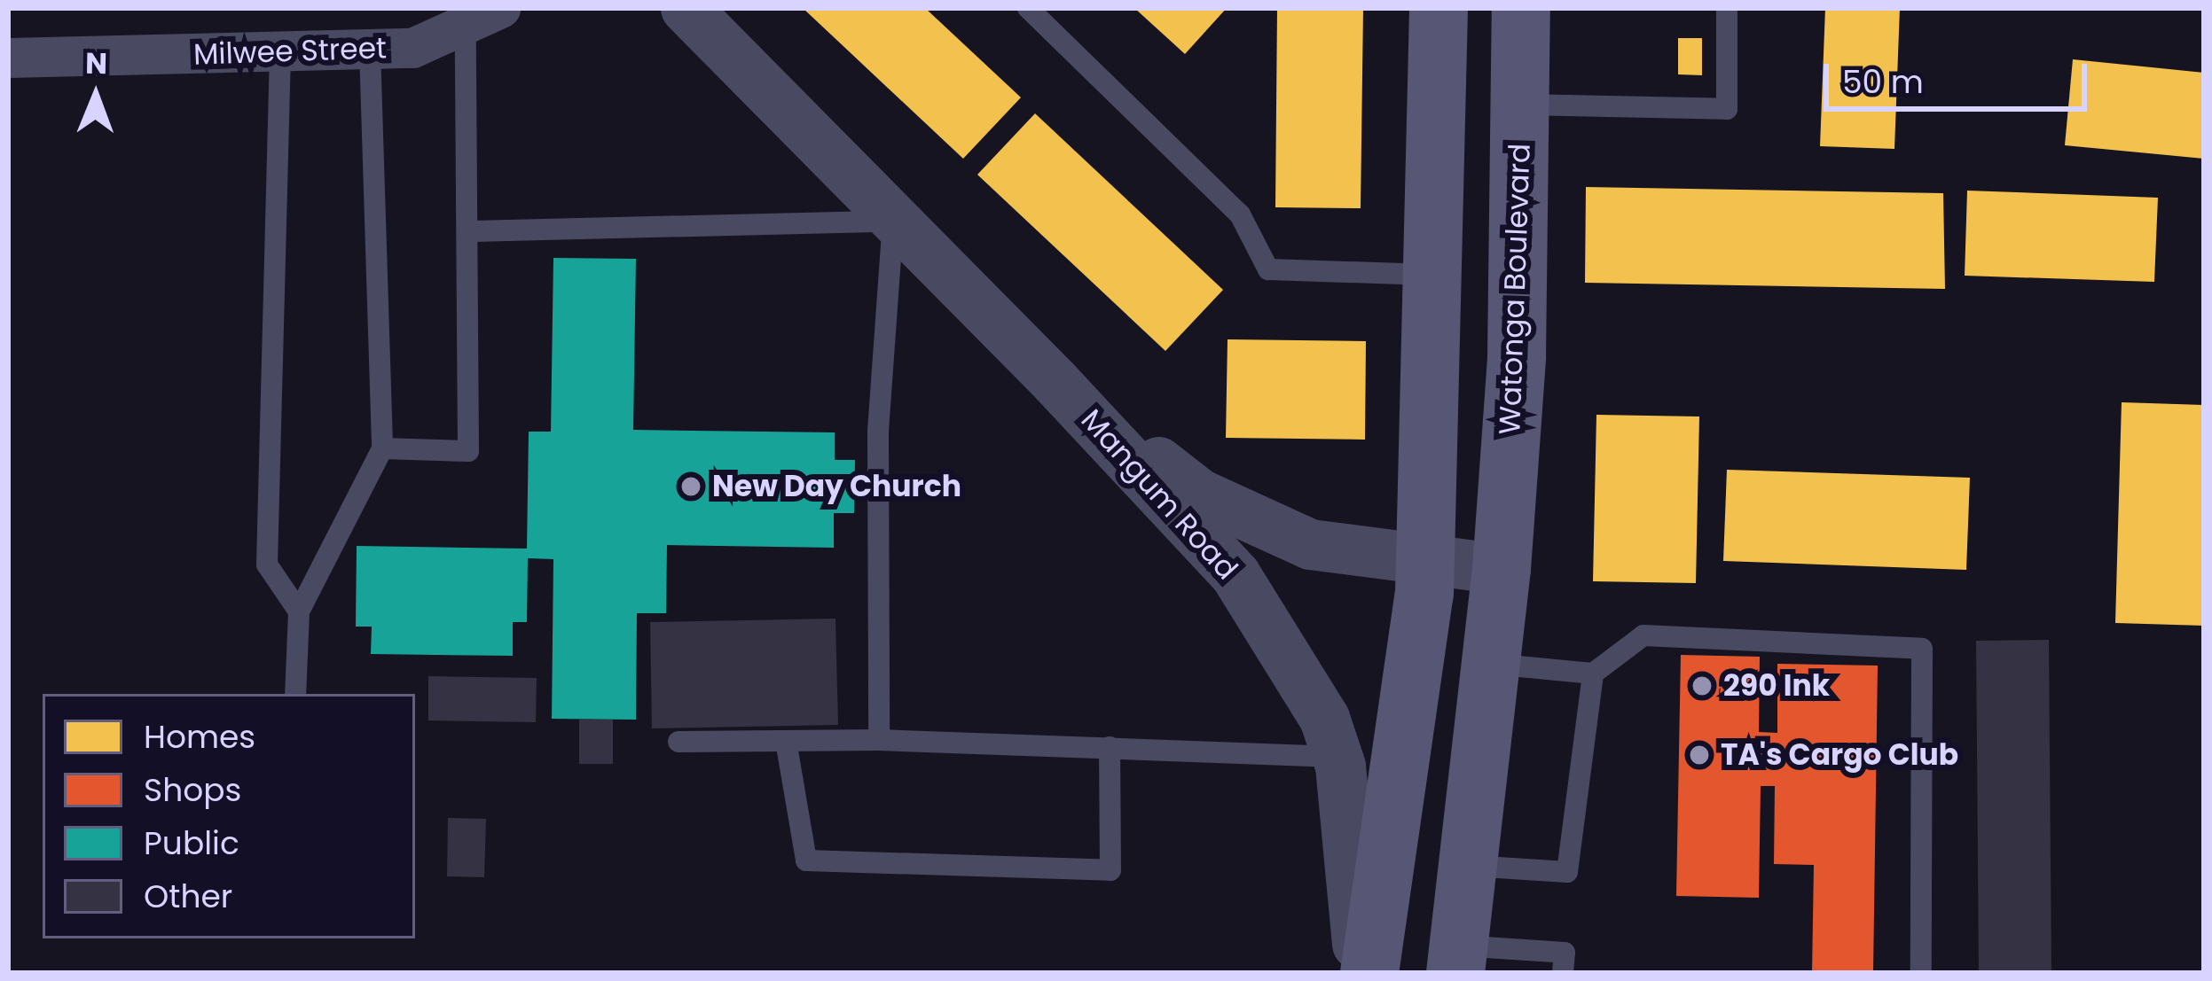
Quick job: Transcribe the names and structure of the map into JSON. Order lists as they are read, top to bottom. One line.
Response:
{"streets":{"main road":["Watonga Boulevard"],"street":["Milwee Street","Mangum Road"]},"crossings":[["Watonga Boulevard","Mangum Road"]],"places":["New Day Church","290 Ink","TA's Cargo Club"],"legend":["Homes","Shops","Public","Other"],"scale_bar":"50 m","north":"top"}
